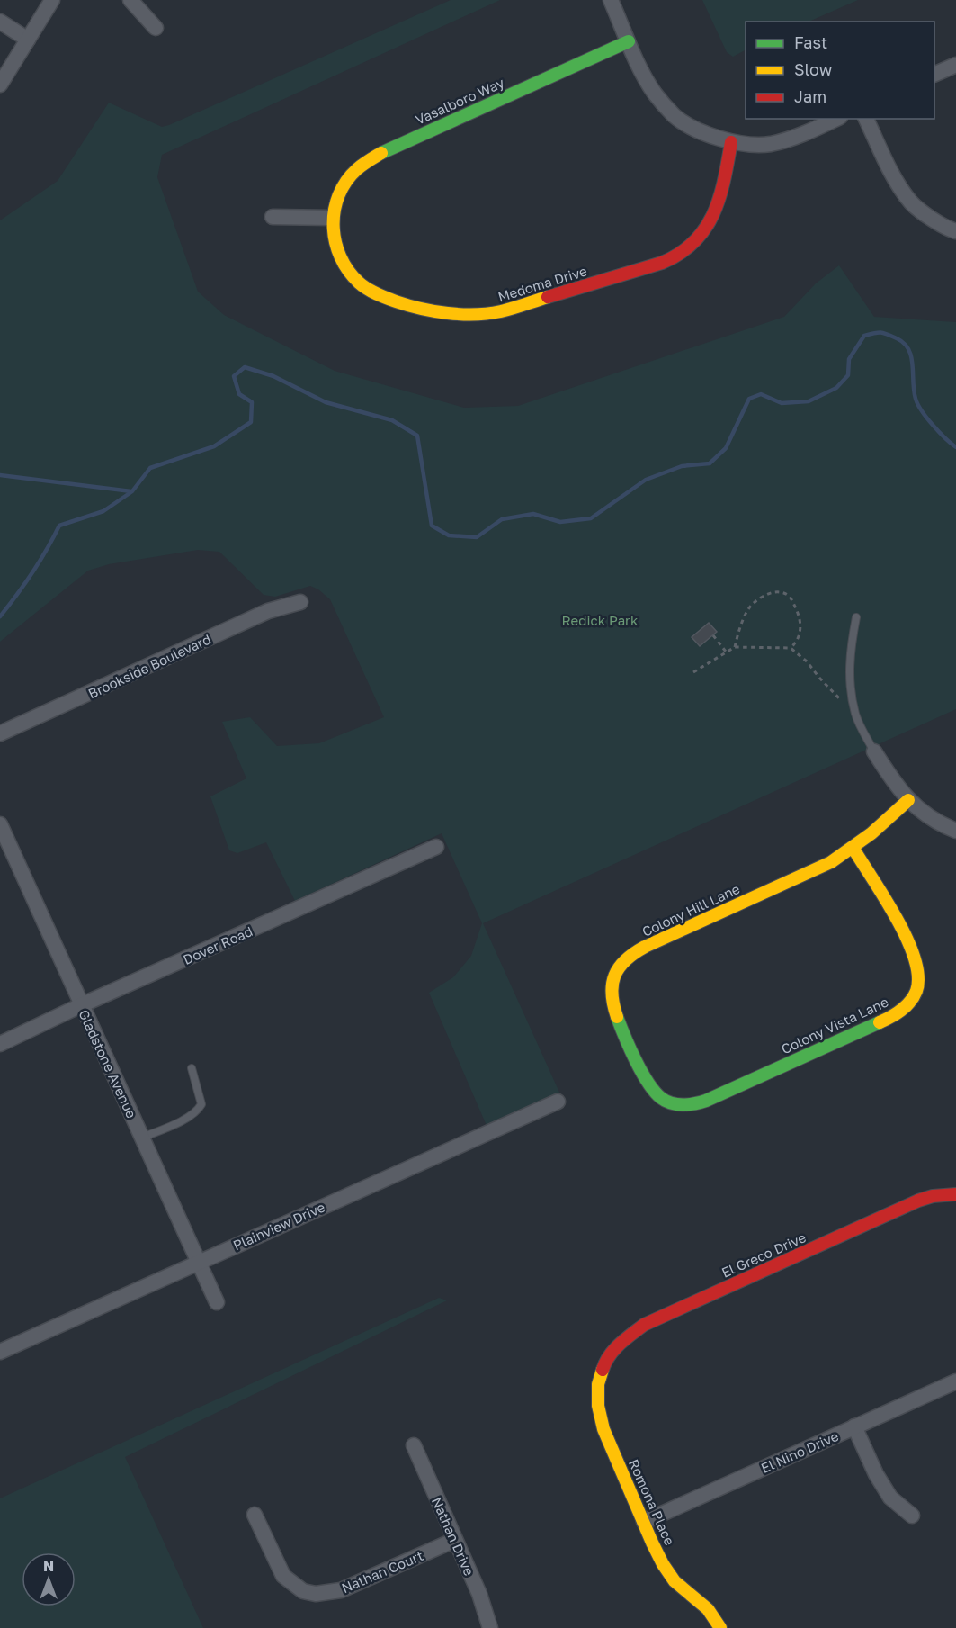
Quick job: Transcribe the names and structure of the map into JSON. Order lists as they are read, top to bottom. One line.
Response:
{"streets":{"street":["Vasalboro Way","Medoma Drive","Brookside Boulevard","Colony Hill Lane","Dover Road","Colony Vista Lane","Gladstone Avenue","Plainview Drive","El Greco Drive","El Nino Drive","Romona Place","Nathan Drive","Nathan Court"]},"crossings":[["Vasalboro Way","Medoma Drive"],["Colony Hill Lane","Colony Vista Lane"],["Dover Road","Gladstone Avenue"],["Gladstone Avenue","Plainview Drive"],["El Greco Drive","Romona Place"],["El Nino Drive","Romona Place"],["Nathan Drive","Nathan Court"]],"parks":["Redick Park"],"legend":["Fast","Slow","Jam"],"north":"top"}
